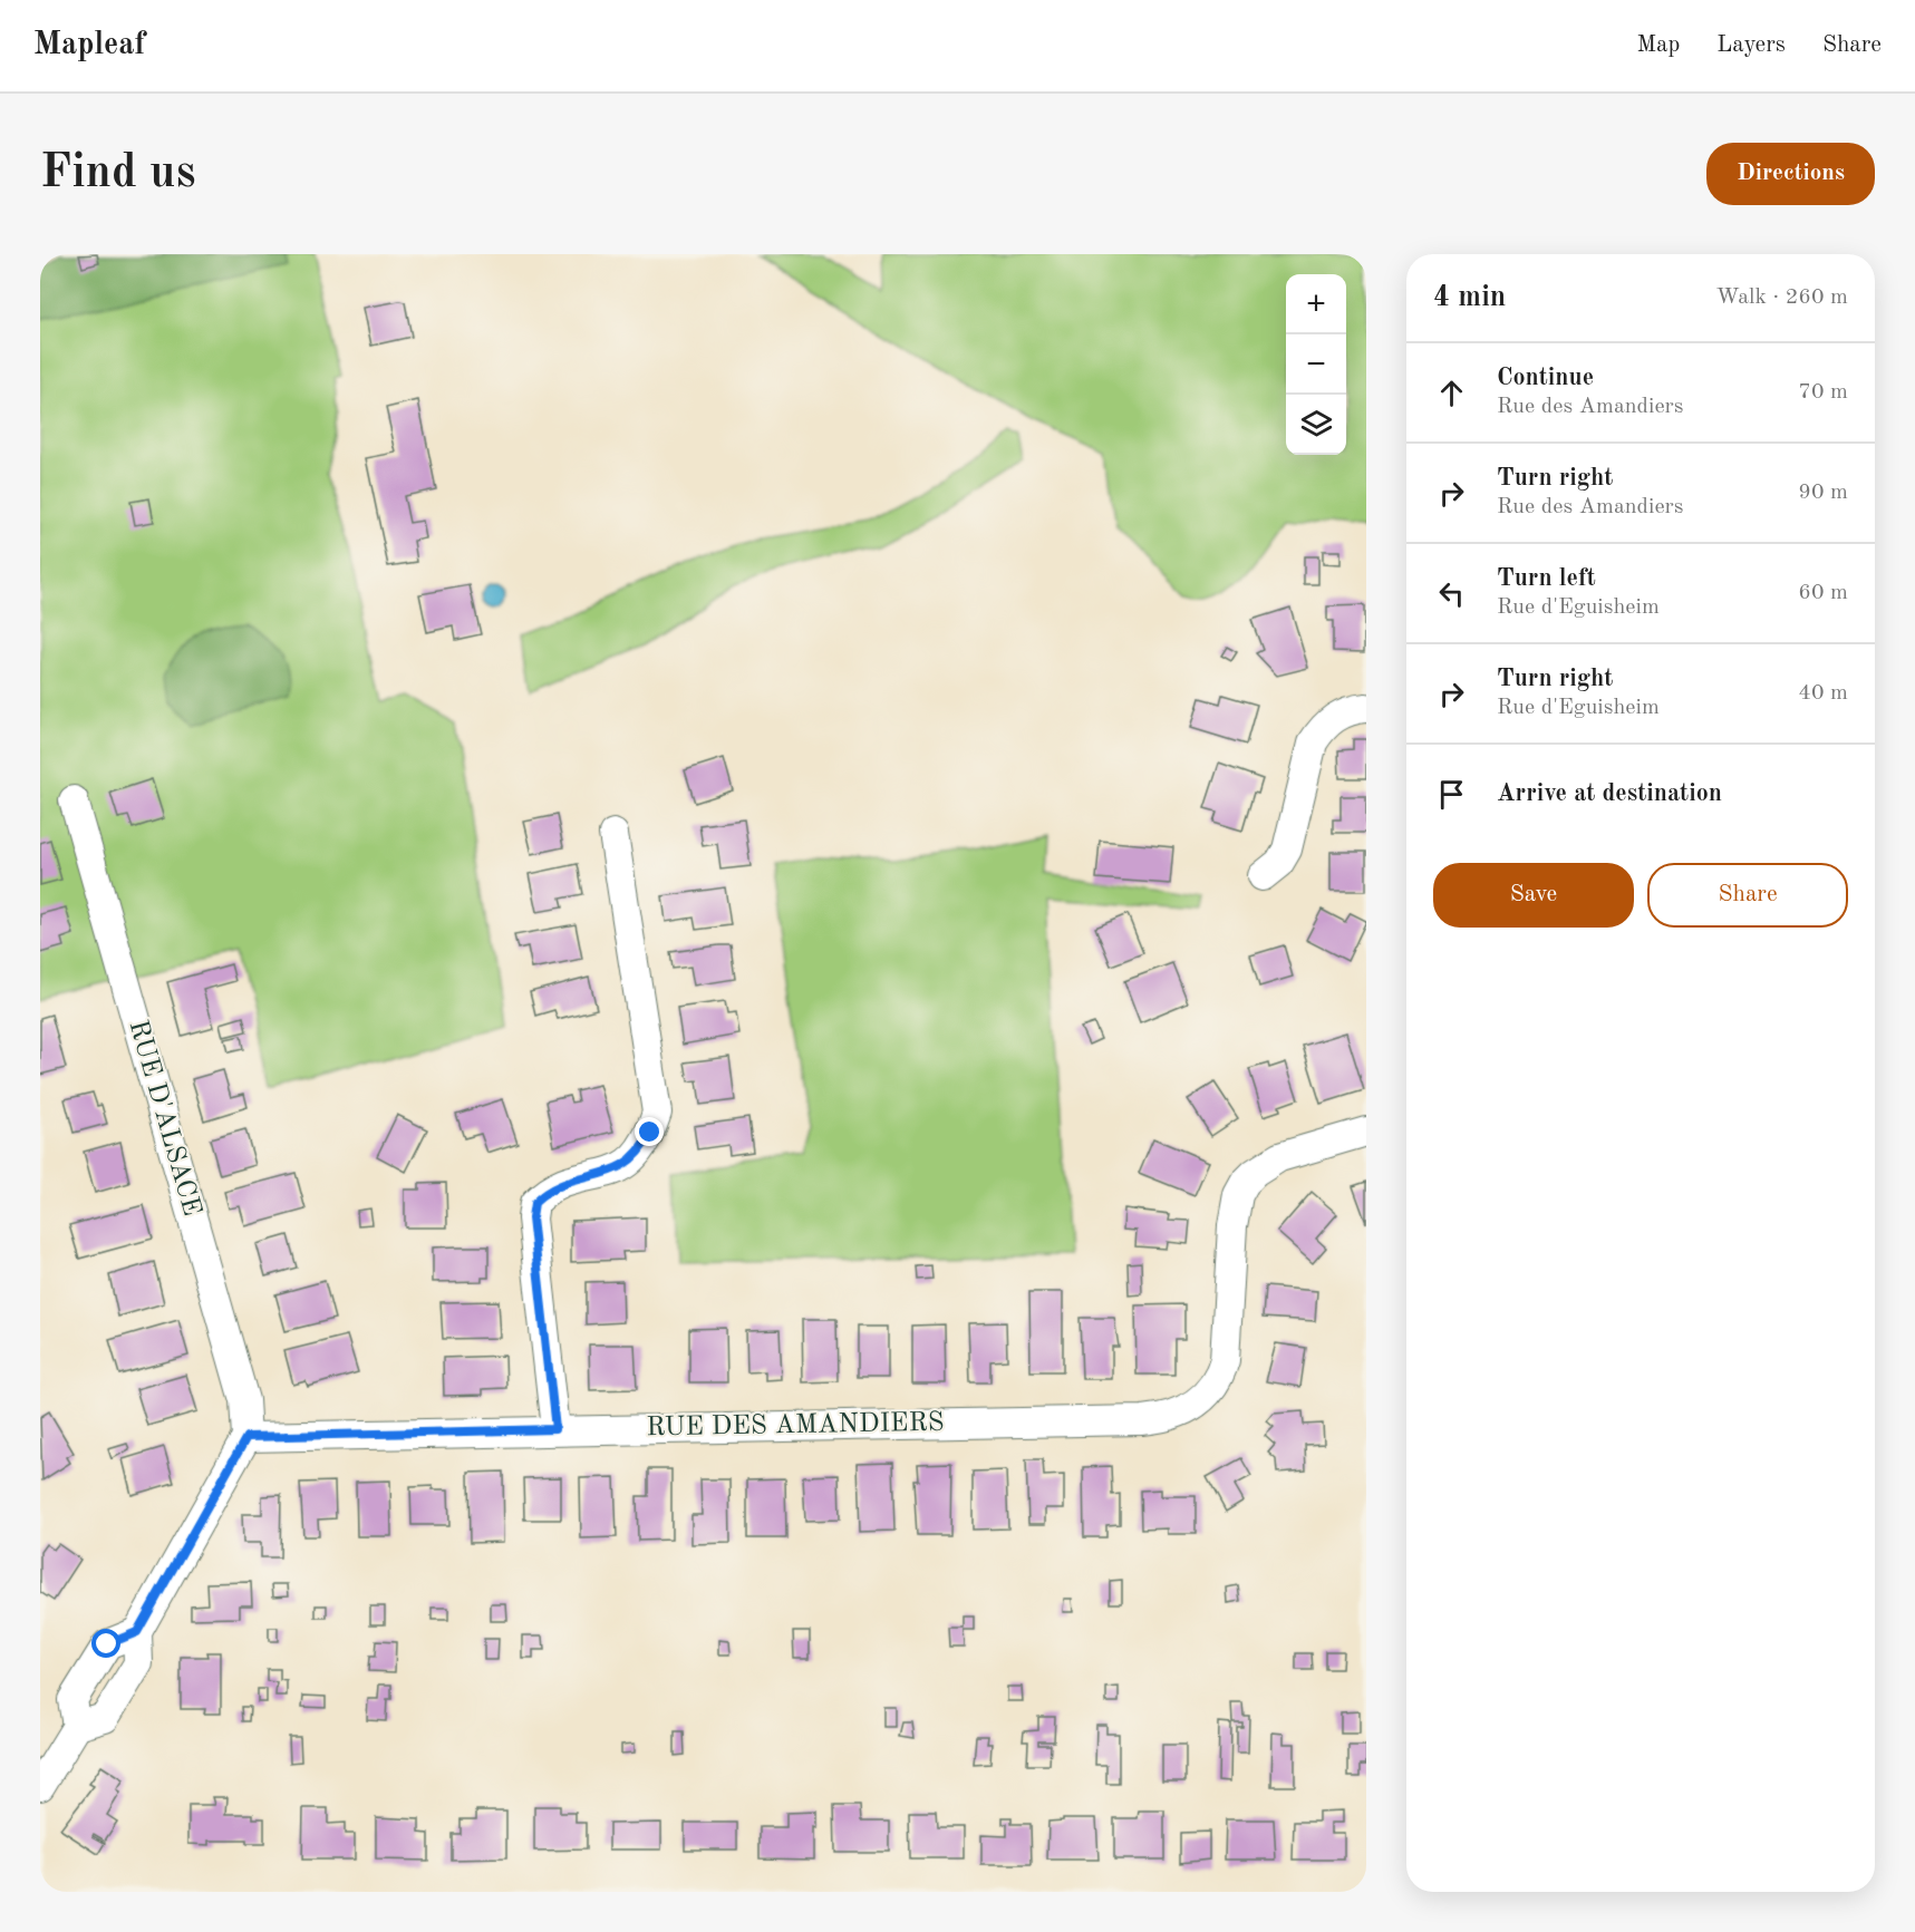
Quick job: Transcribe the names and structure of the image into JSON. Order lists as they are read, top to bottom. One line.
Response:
{"streets":{"street":["RUE D'ALSACE","RUE DES AMANDIERS"]},"crossings":[["RUE D'ALSACE","RUE DES AMANDIERS"]],"page":{"header":"Mapleaf","nav":["Map","Layers","Share"],"buttons":["Directions",["Save","Share"]],"title":"Find us","heading":["4 min","Walk · 260 m"],"map_buttons":["+","−"],"list":[["Continue","Rue des Amandiers","70 m"],["Turn right","Rue des Amandiers","90 m"],["Turn left","Rue d'Eguisheim","60 m"],["Turn right","Rue d'Eguisheim","40 m"],"Arrive at destination"]}}
